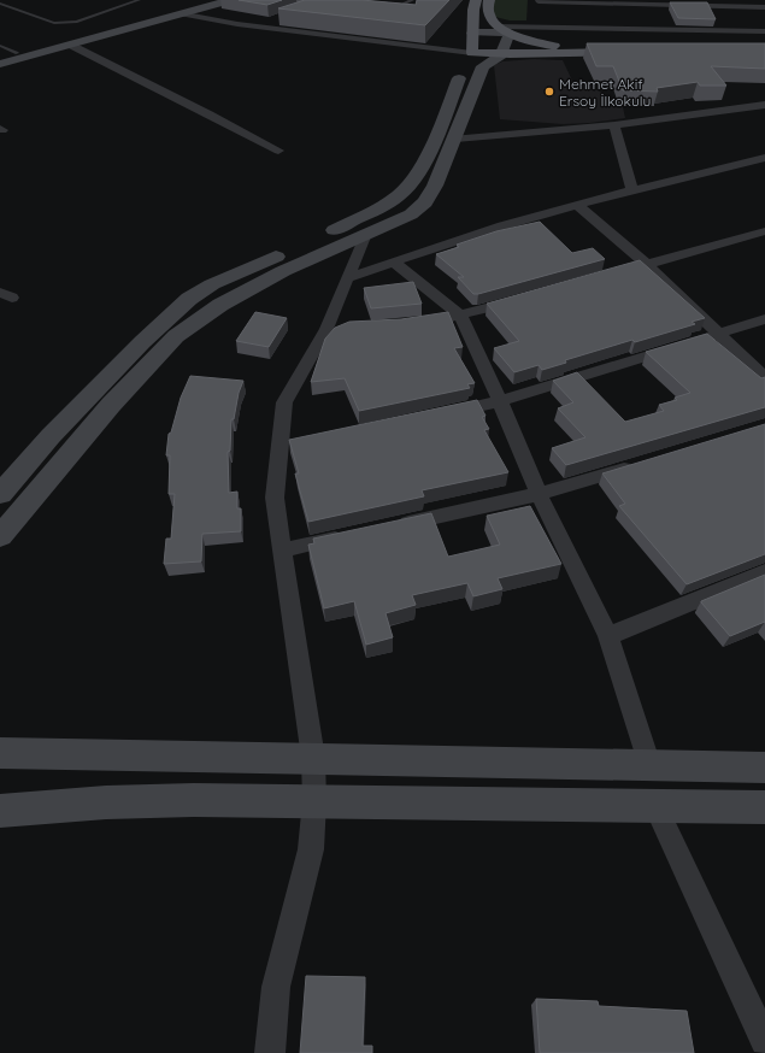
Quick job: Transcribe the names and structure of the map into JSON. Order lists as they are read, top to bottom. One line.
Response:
{"places":["Mehmet Akif Ersoy İlkokulu"]}
